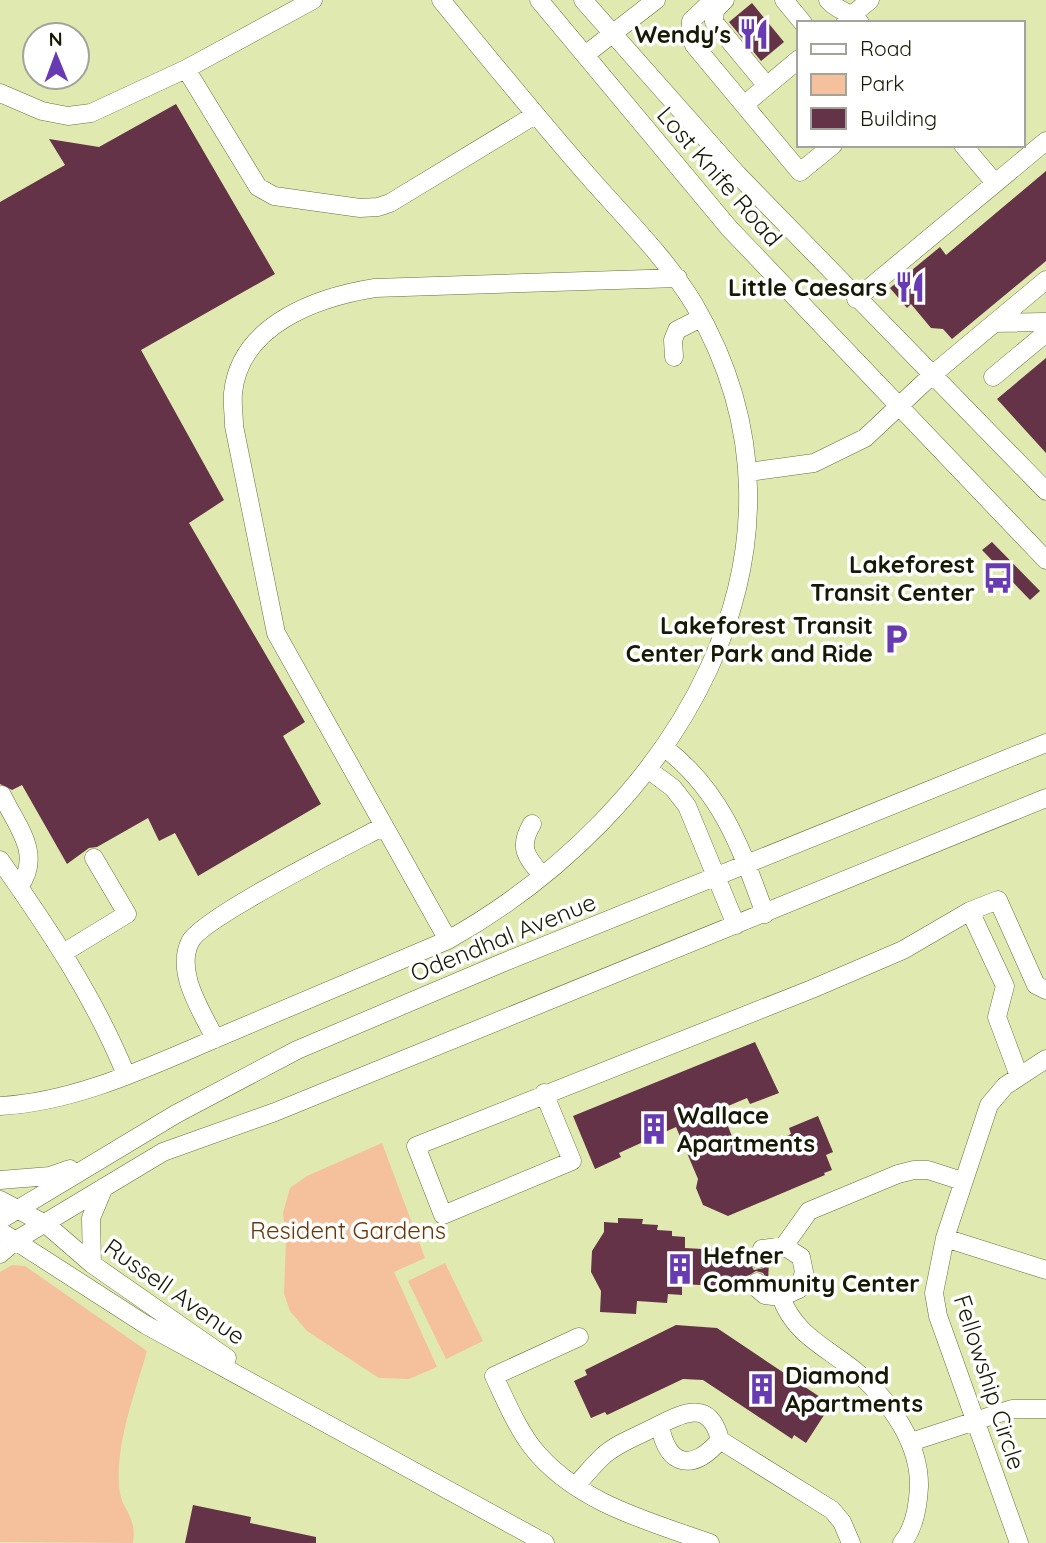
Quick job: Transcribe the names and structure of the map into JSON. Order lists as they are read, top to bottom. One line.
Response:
{"streets":{"street":["Lost Knife Road","Odendhal Avenue","Russell Avenue","Fellowship Circle"]},"crossings":[["Odendhal Avenue","Russell Avenue"]],"parks":["Resident Gardens"],"places":{"restaurant":["Wendy's","Little Caesars"],"bus stop":["Lakeforest Transit Center"],"parking":["Lakeforest Transit Center Park and Ride"],"building":["Wallace Apartments","Hefner Community Center","Diamond Apartments"]},"legend":["Road","Park","Building"],"north":"top"}
